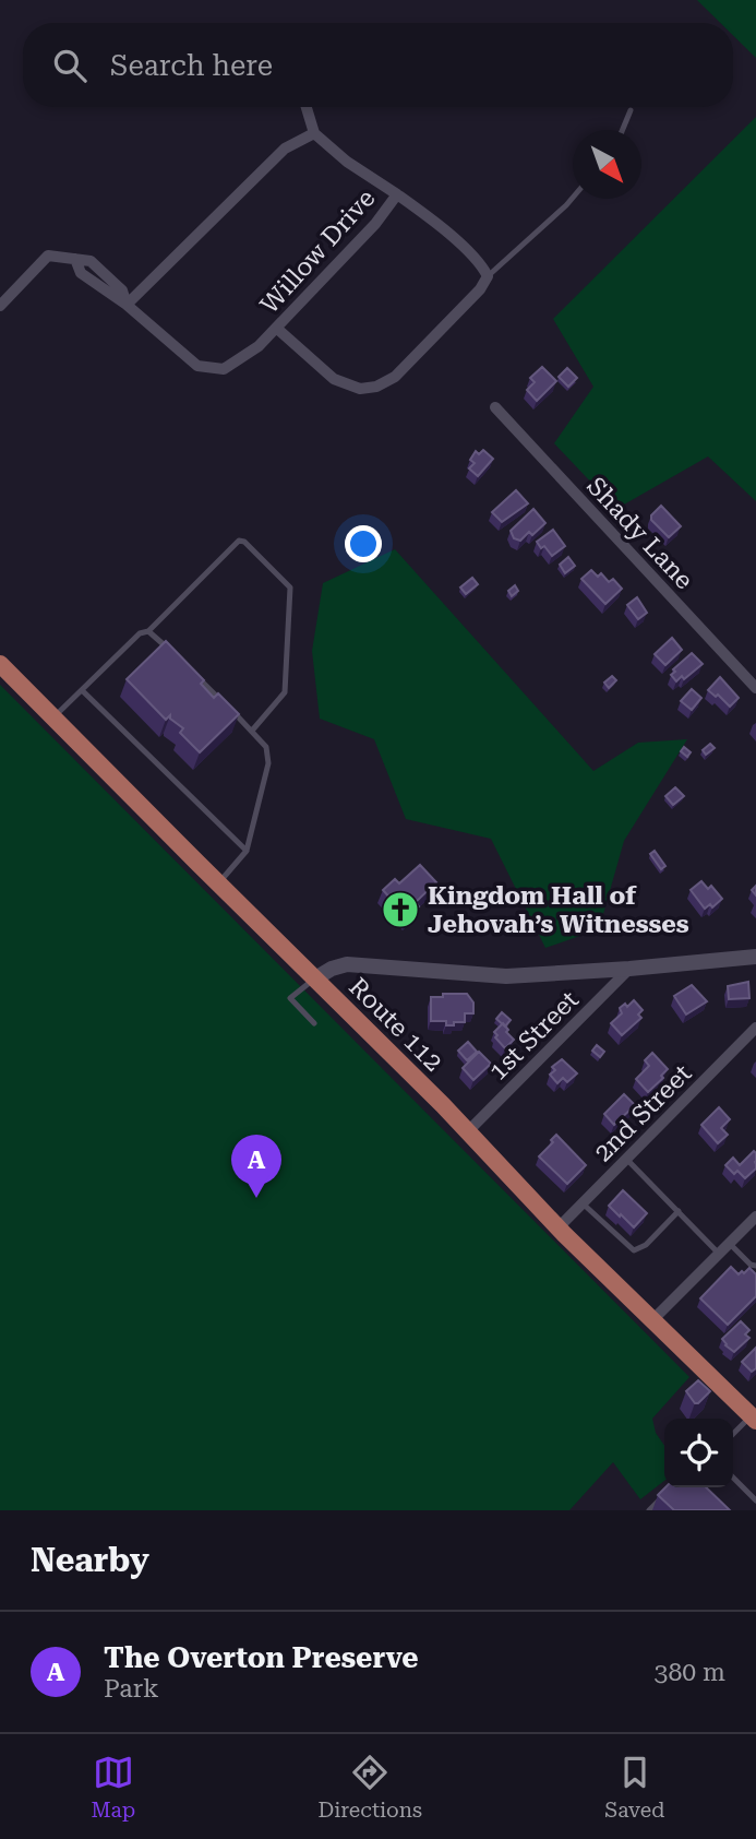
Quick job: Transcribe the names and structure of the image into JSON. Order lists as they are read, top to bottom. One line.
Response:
{"streets":{"main road":["Route 112"],"street":["Willow Drive","Shady Lane","1st Street","2nd Street"]},"crossings":[["Route 112","1st Street"],["Route 112","2nd Street"]],"places":{"church":["Kingdom Hall of Jehovah’s Witnesses"]},"north":"bottom right","page":{"search":"Search here","pins":"A","heading":"Nearby","list":[{"mark":"A","name":"The Overton Preserve","note":"Park","value":"380 m"}],"nav":["Map","Directions","Saved"]}}
